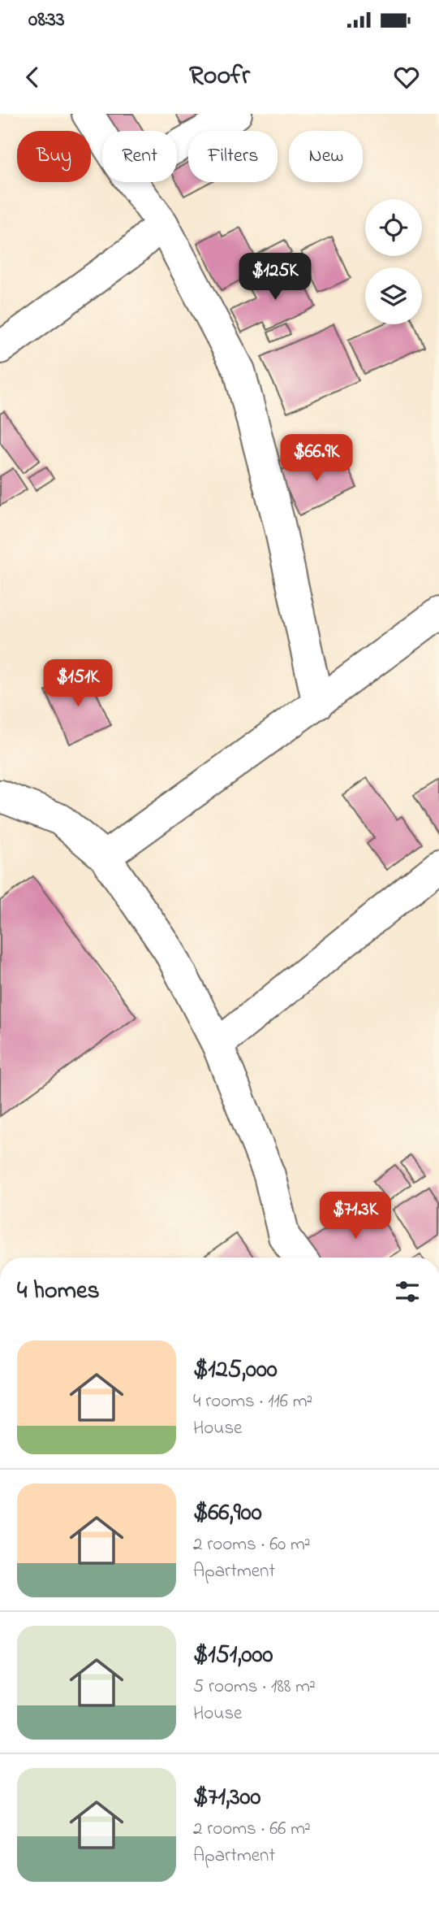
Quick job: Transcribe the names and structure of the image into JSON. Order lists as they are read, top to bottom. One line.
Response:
{"page":{"status":"08:33","header":"Roofr","chip":["Buy","Rent","Filters","New"],"price":["$125K","$66.9K","$151K","$71.3K"],"heading":"4 homes","list":[{"name":"$125,000","note":"4 rooms · 116 m² · House"},{"name":"$66,900","note":"2 rooms · 60 m² · Apartment"},{"name":"$151,000","note":"5 rooms · 188 m² · House"},{"name":"$71,300","note":"2 rooms · 66 m² · Apartment"}]}}
